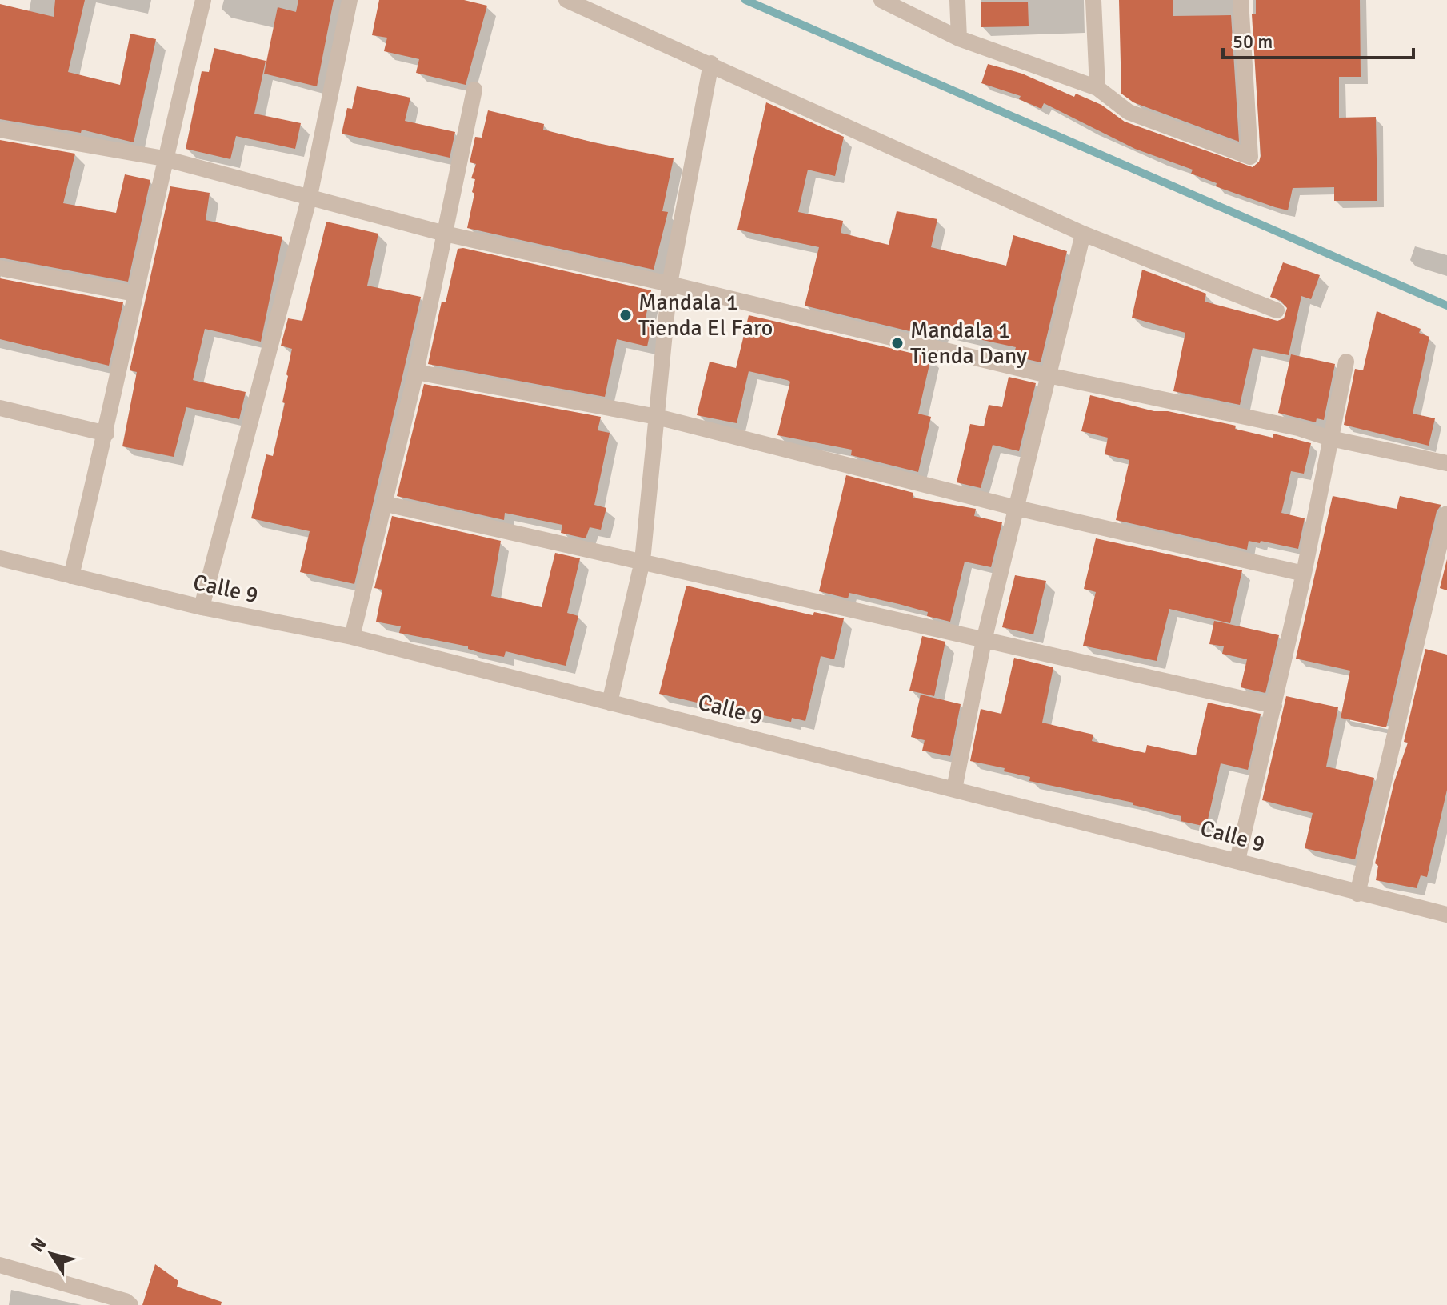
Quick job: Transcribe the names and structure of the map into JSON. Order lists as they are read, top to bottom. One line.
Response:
{"streets":{"street":["Calle 9"]},"places":["Mandala 1 Tienda El Faro","Mandala 1 Tienda Dany"],"scale_bar":"50 m","north":"top left"}
